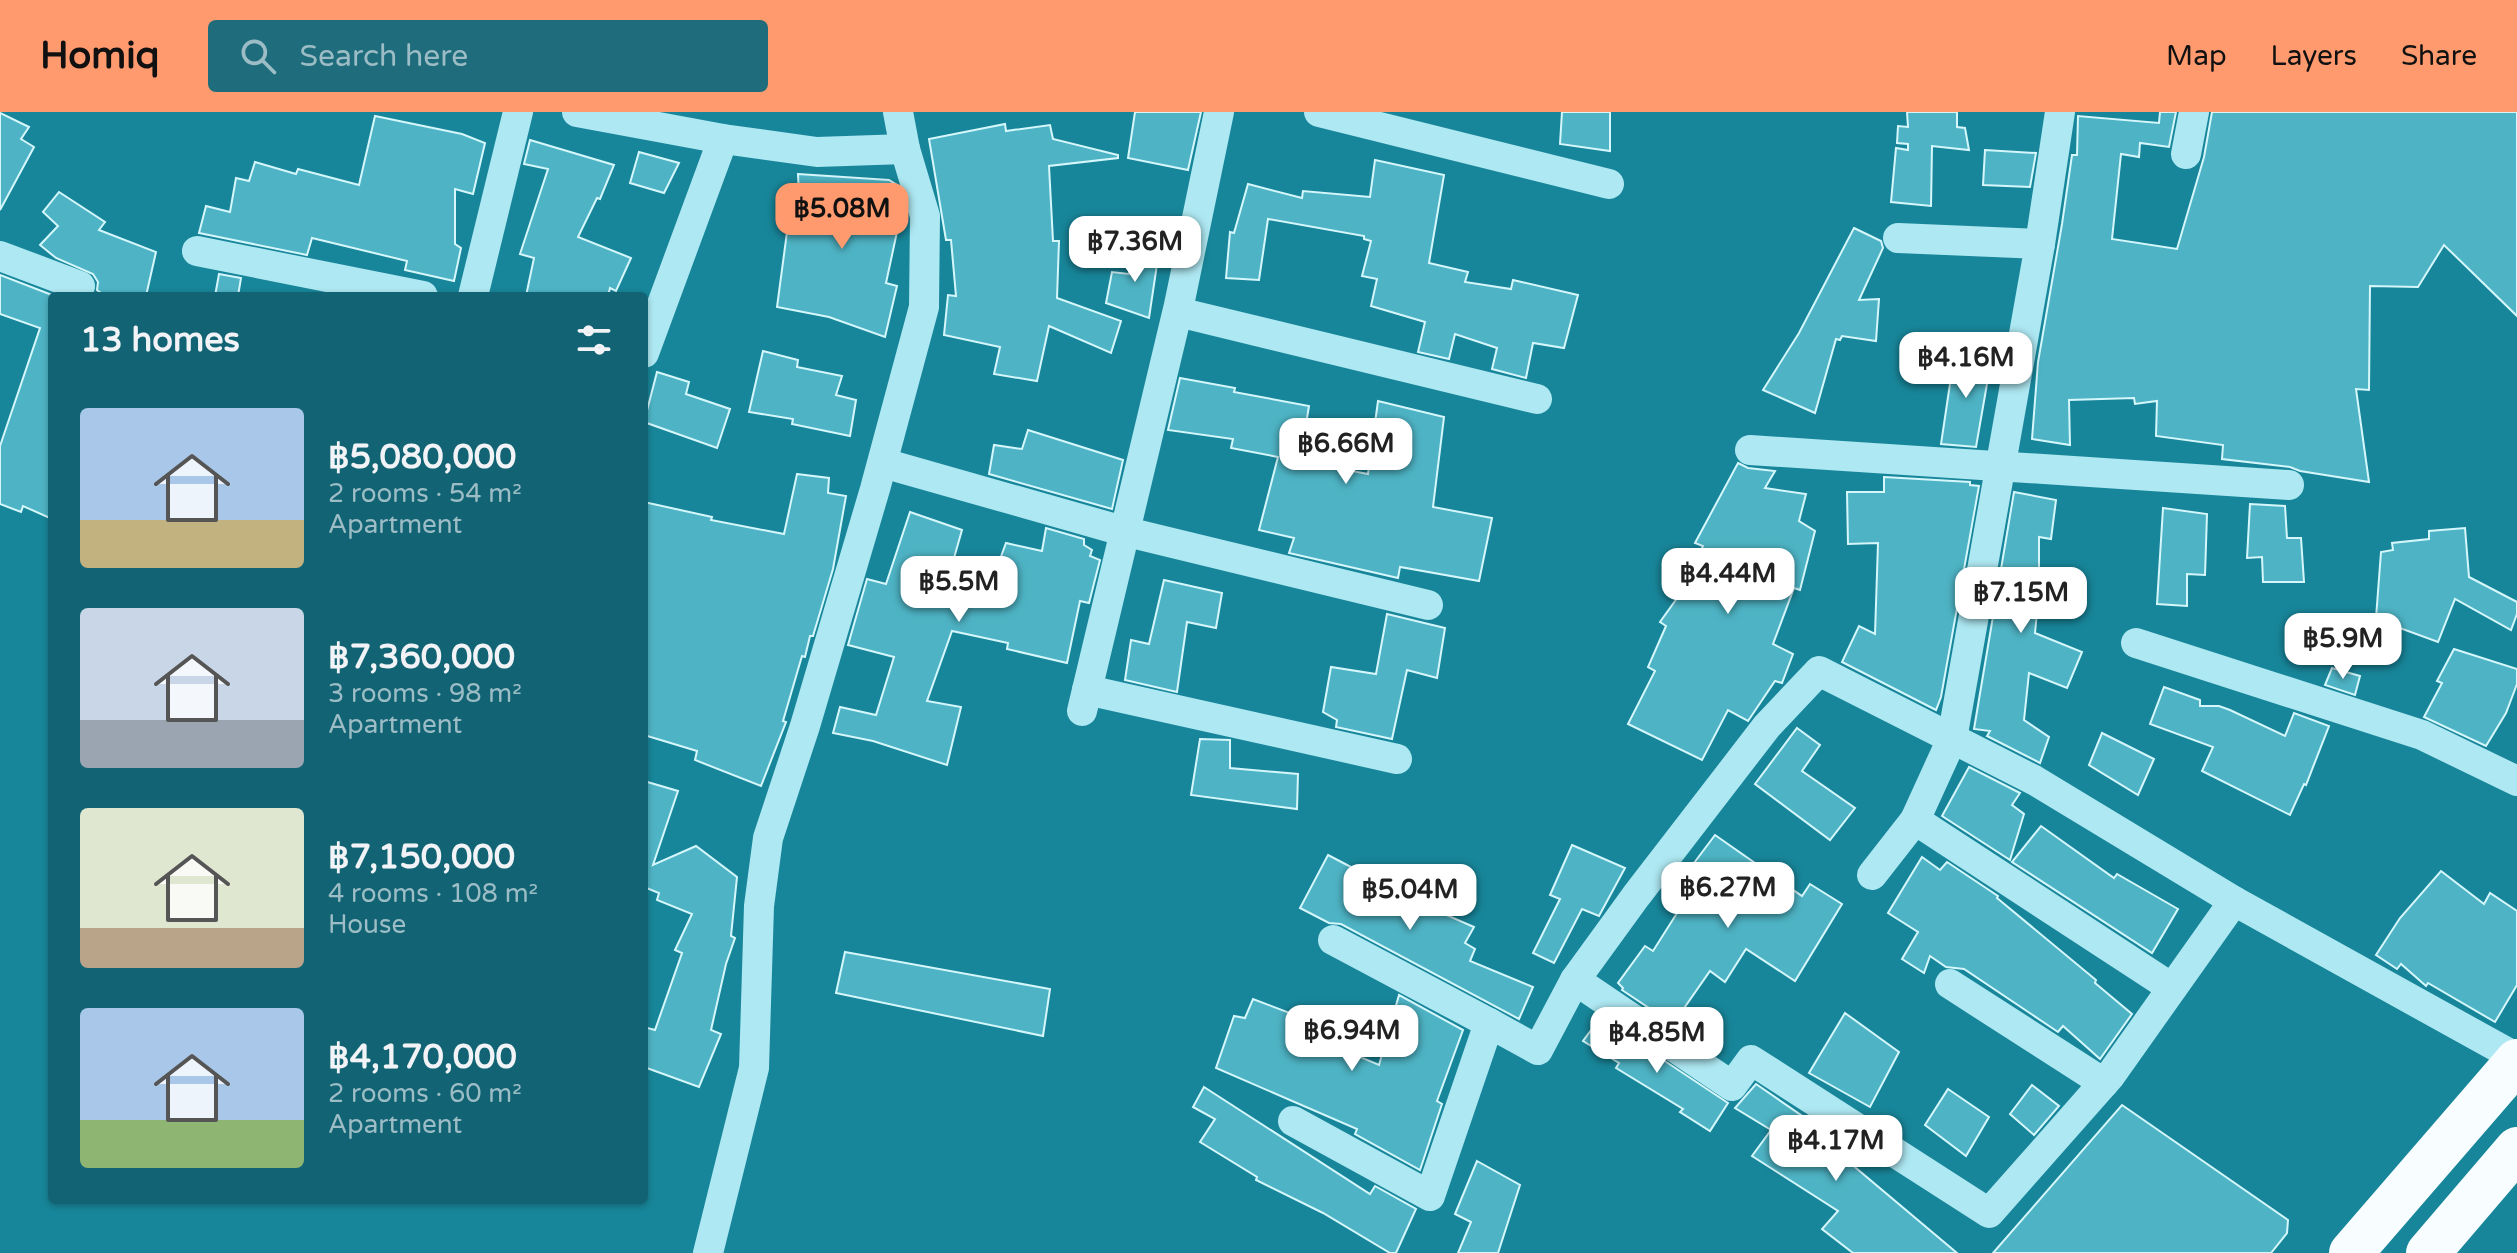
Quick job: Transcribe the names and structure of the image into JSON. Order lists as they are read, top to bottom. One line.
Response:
{"page":{"header":"Homiq","search":"Search here","nav":["Map","Layers","Share"],"price":["฿5.08M","฿7.36M","฿4.16M","฿6.66M","฿4.44M","฿5.5M","฿7.15M","฿5.9M","฿6.27M","฿5.04M","฿6.94M","฿4.85M","฿4.17M"],"heading":"13 homes","list":[{"name":"฿5,080,000","note":"2 rooms · 54 m² · Apartment"},{"name":"฿7,360,000","note":"3 rooms · 98 m² · Apartment"},{"name":"฿7,150,000","note":"4 rooms · 108 m² · House"},{"name":"฿4,170,000","note":"2 rooms · 60 m² · Apartment"}]}}
